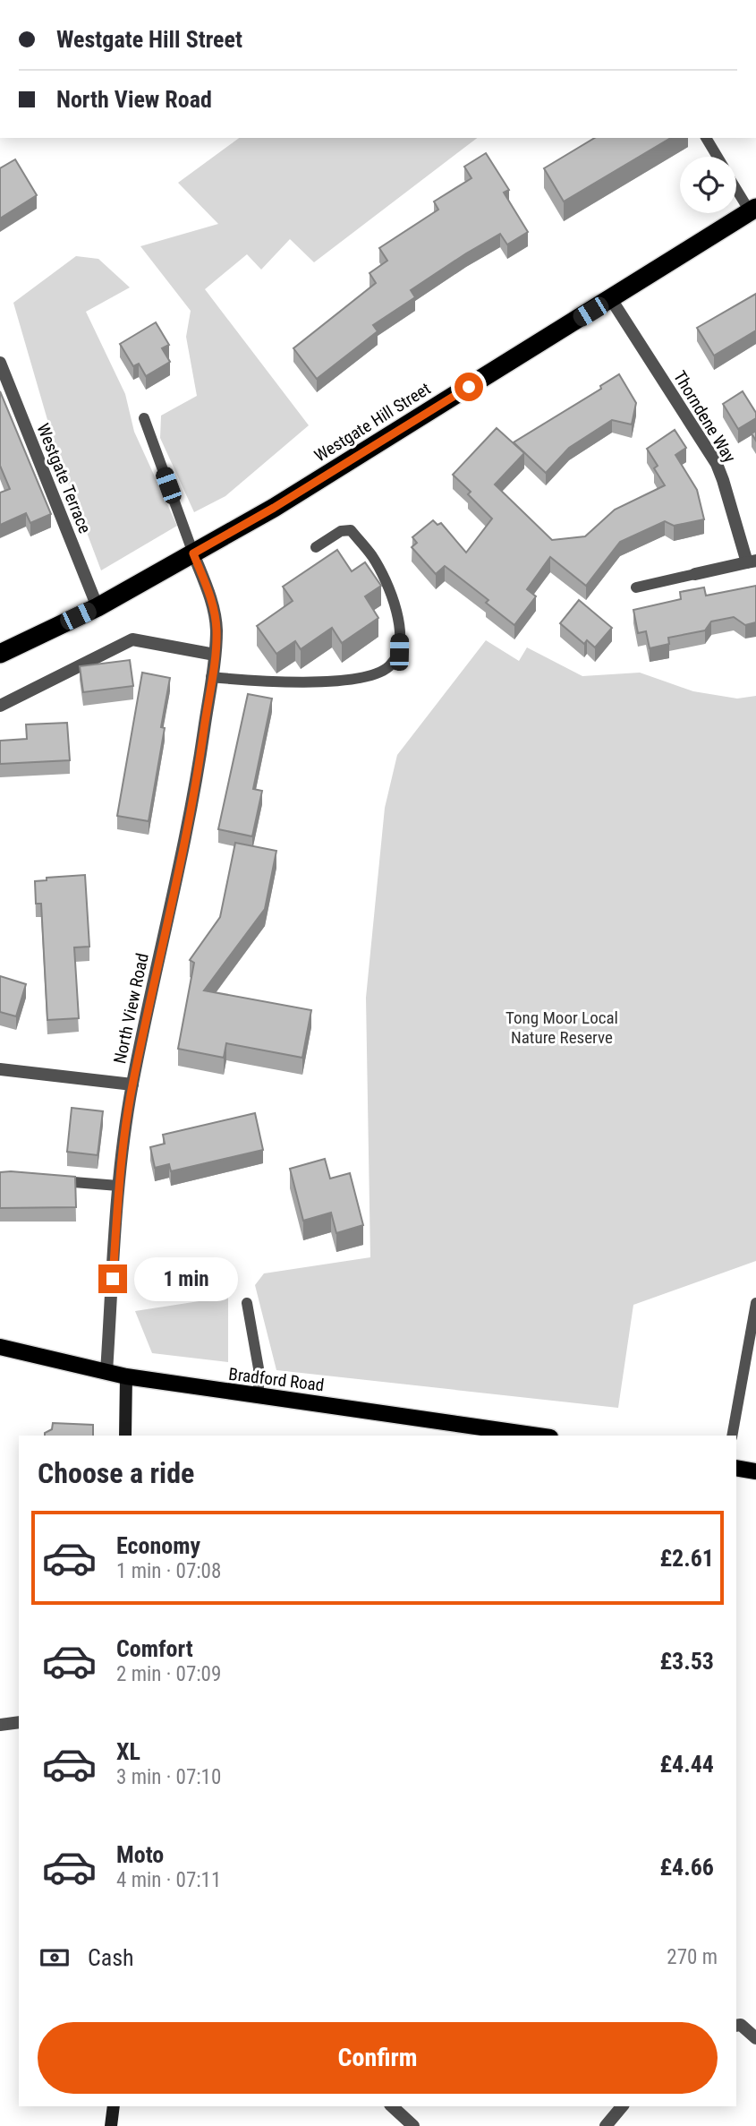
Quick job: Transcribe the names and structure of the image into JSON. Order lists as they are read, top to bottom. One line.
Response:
{"streets":{"highway":["Westgate Hill Street"],"main road":["Bradford Road"],"street":["Thorndene Way","Westgate Terrace","North View Road"]},"crossings":[["Thorndene Way","Westgate Hill Street"],["Westgate Hill Street","Westgate Terrace"],["Westgate Hill Street","North View Road"],["North View Road","Bradford Road"]],"parks":["Tong Moor Local Nature Reserve"],"page":{"banner":["Westgate Hill Street","North View Road"],"bubble":"1 min","heading":"Choose a ride","list":[{"name":"Economy","note":"1 min · 07:08","value":"£2.61"},{"name":"Comfort","note":"2 min · 07:09","value":"£3.53"},{"name":"XL","note":"3 min · 07:10","value":"£4.44"},{"name":"Moto","note":"4 min · 07:11","value":"£4.66"}],"pay":["Cash","270 m"],"buttons":"Confirm"}}
